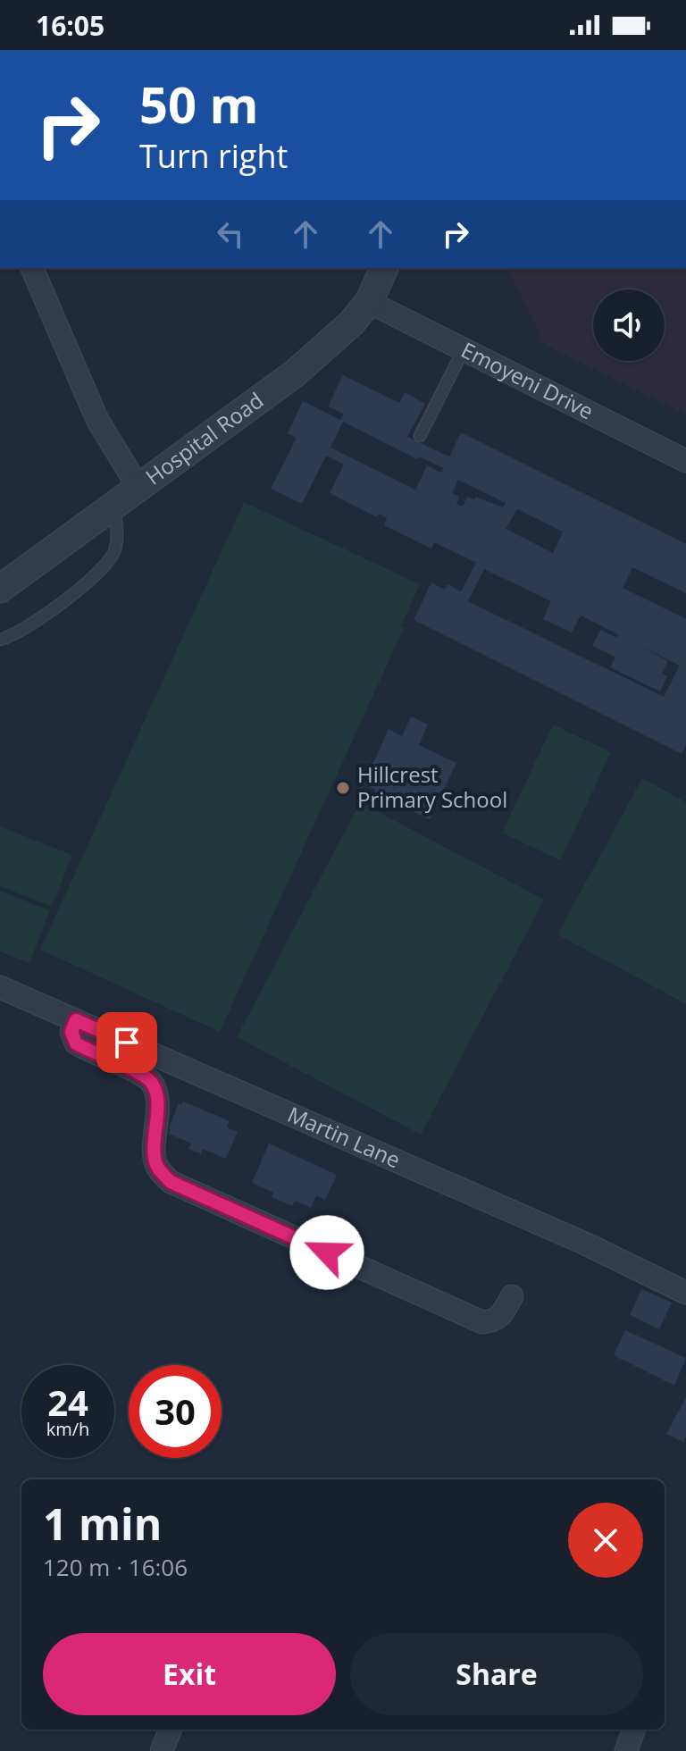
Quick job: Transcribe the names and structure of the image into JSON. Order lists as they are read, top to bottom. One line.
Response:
{"streets":{"street":["Emoyeni Drive","Hospital Road","Martin Lane"]},"crossings":[["Emoyeni Drive","Hospital Road"]],"places":["Hillcrest Primary School"],"page":{"status":"16:05","turn":["50 m","Turn right"],"speed":"24 km/h","limit":"30","heading":["1 min","120 m · 16:06"],"buttons":["Exit","Share"]}}
